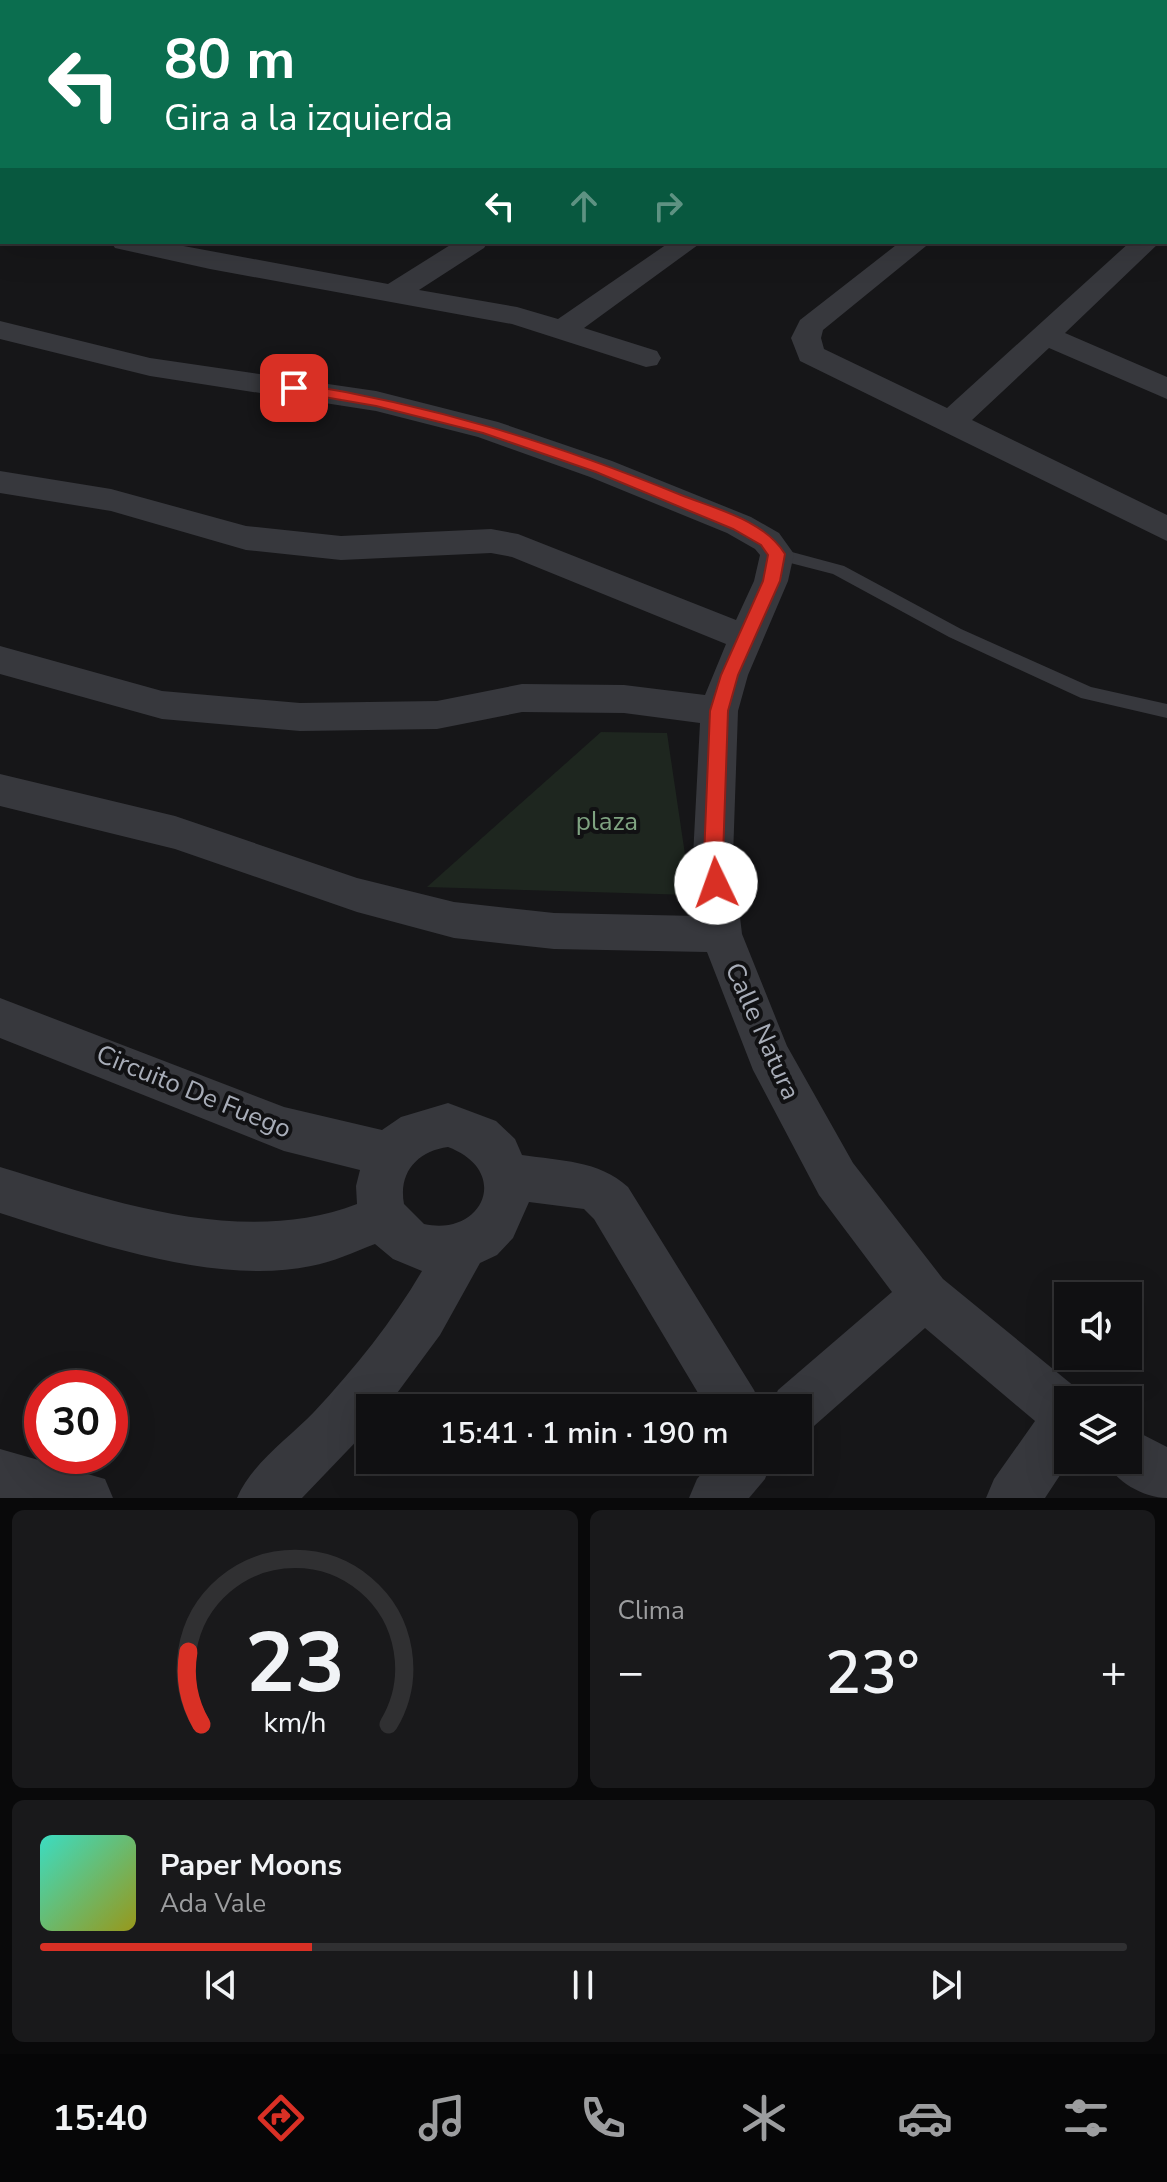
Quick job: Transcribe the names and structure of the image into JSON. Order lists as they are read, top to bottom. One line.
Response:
{"streets":{"street":["Calle Natura","Circuito De Fuego"]},"parks":["plaza"],"page":{"turn":["80 m","Gira a la izquierda"],"limit":"30","trip":"15:41 · 1 min · 190 m","tile":"Clima","heat":["−","23°","+"],"song":["Paper Moons","Ada Vale"],"tabs":"15:40","gauge":["23","km/h"]}}
